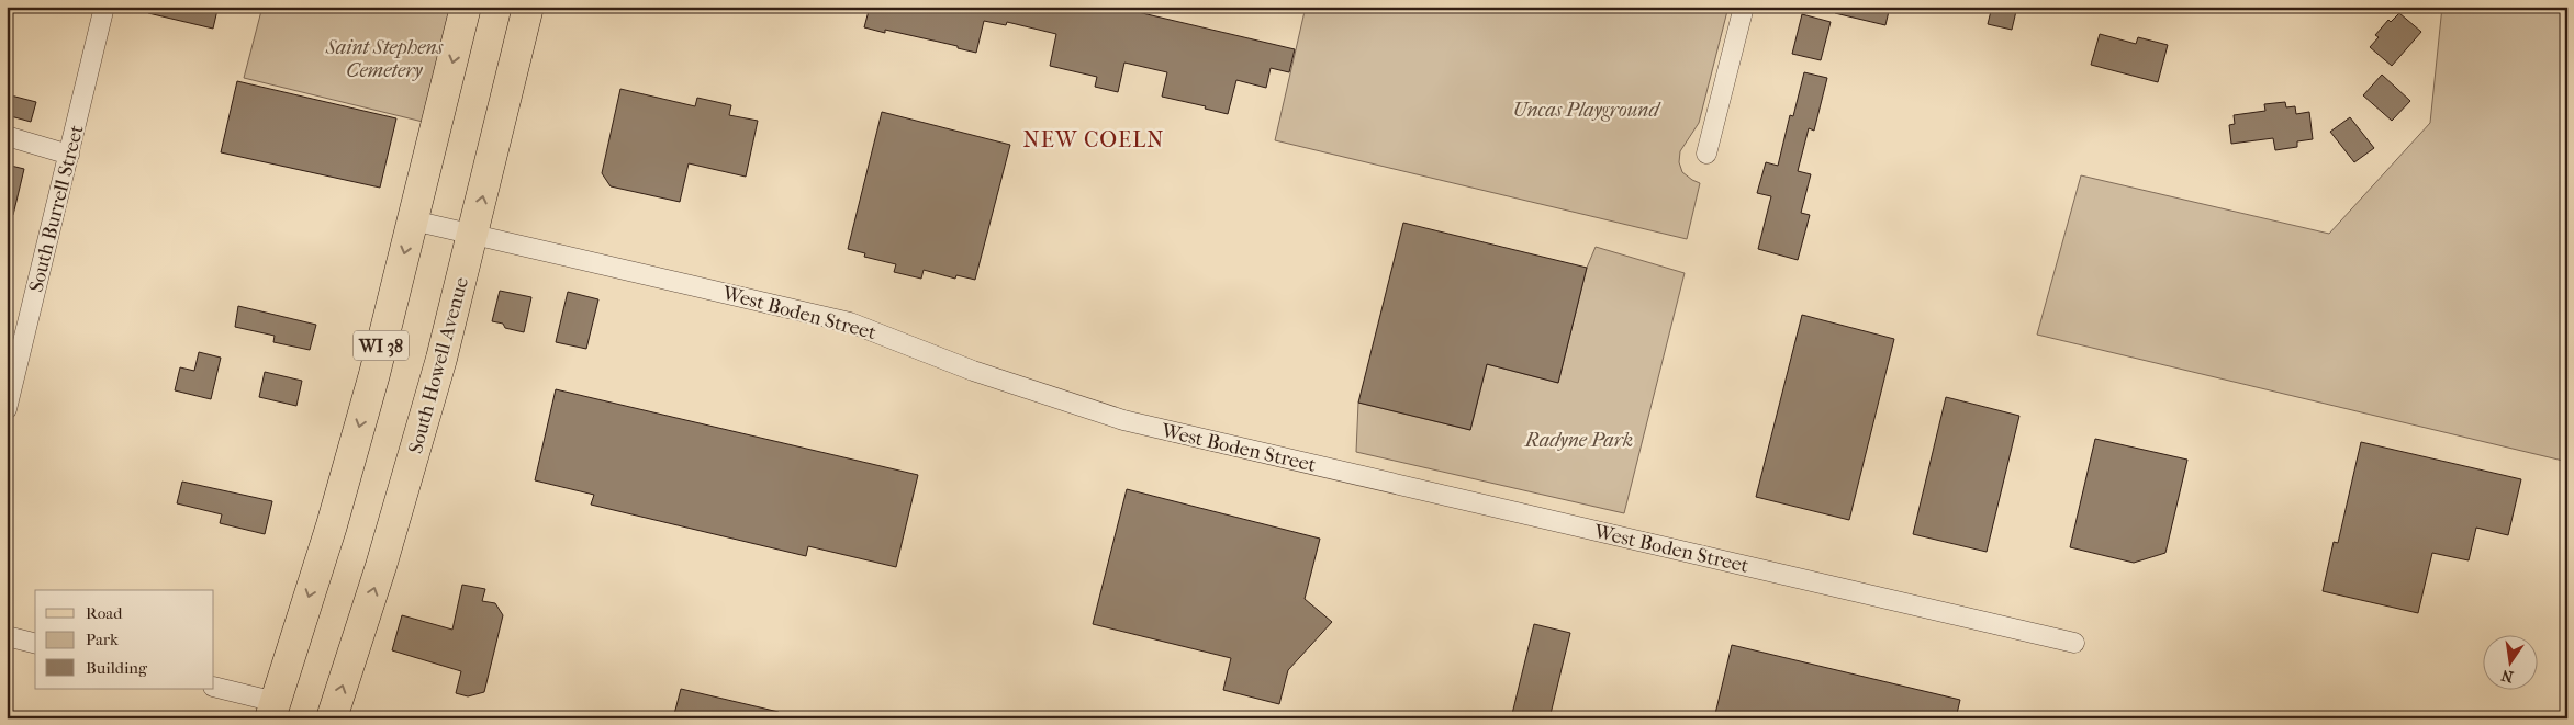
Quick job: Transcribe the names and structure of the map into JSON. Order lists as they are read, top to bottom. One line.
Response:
{"streets":{"main road":["WI 38","South Howell Avenue"],"street":["South Burrell Street","West Boden Street"]},"crossings":[["West Boden Street","WI 38"],["West Boden Street","South Howell Avenue"]],"districts":["NEW COELN"],"parks":["Saint Stephens Cemetery","Uncas Playground","Radyne Park"],"legend":["Road","Park","Building"],"north":"bottom"}
